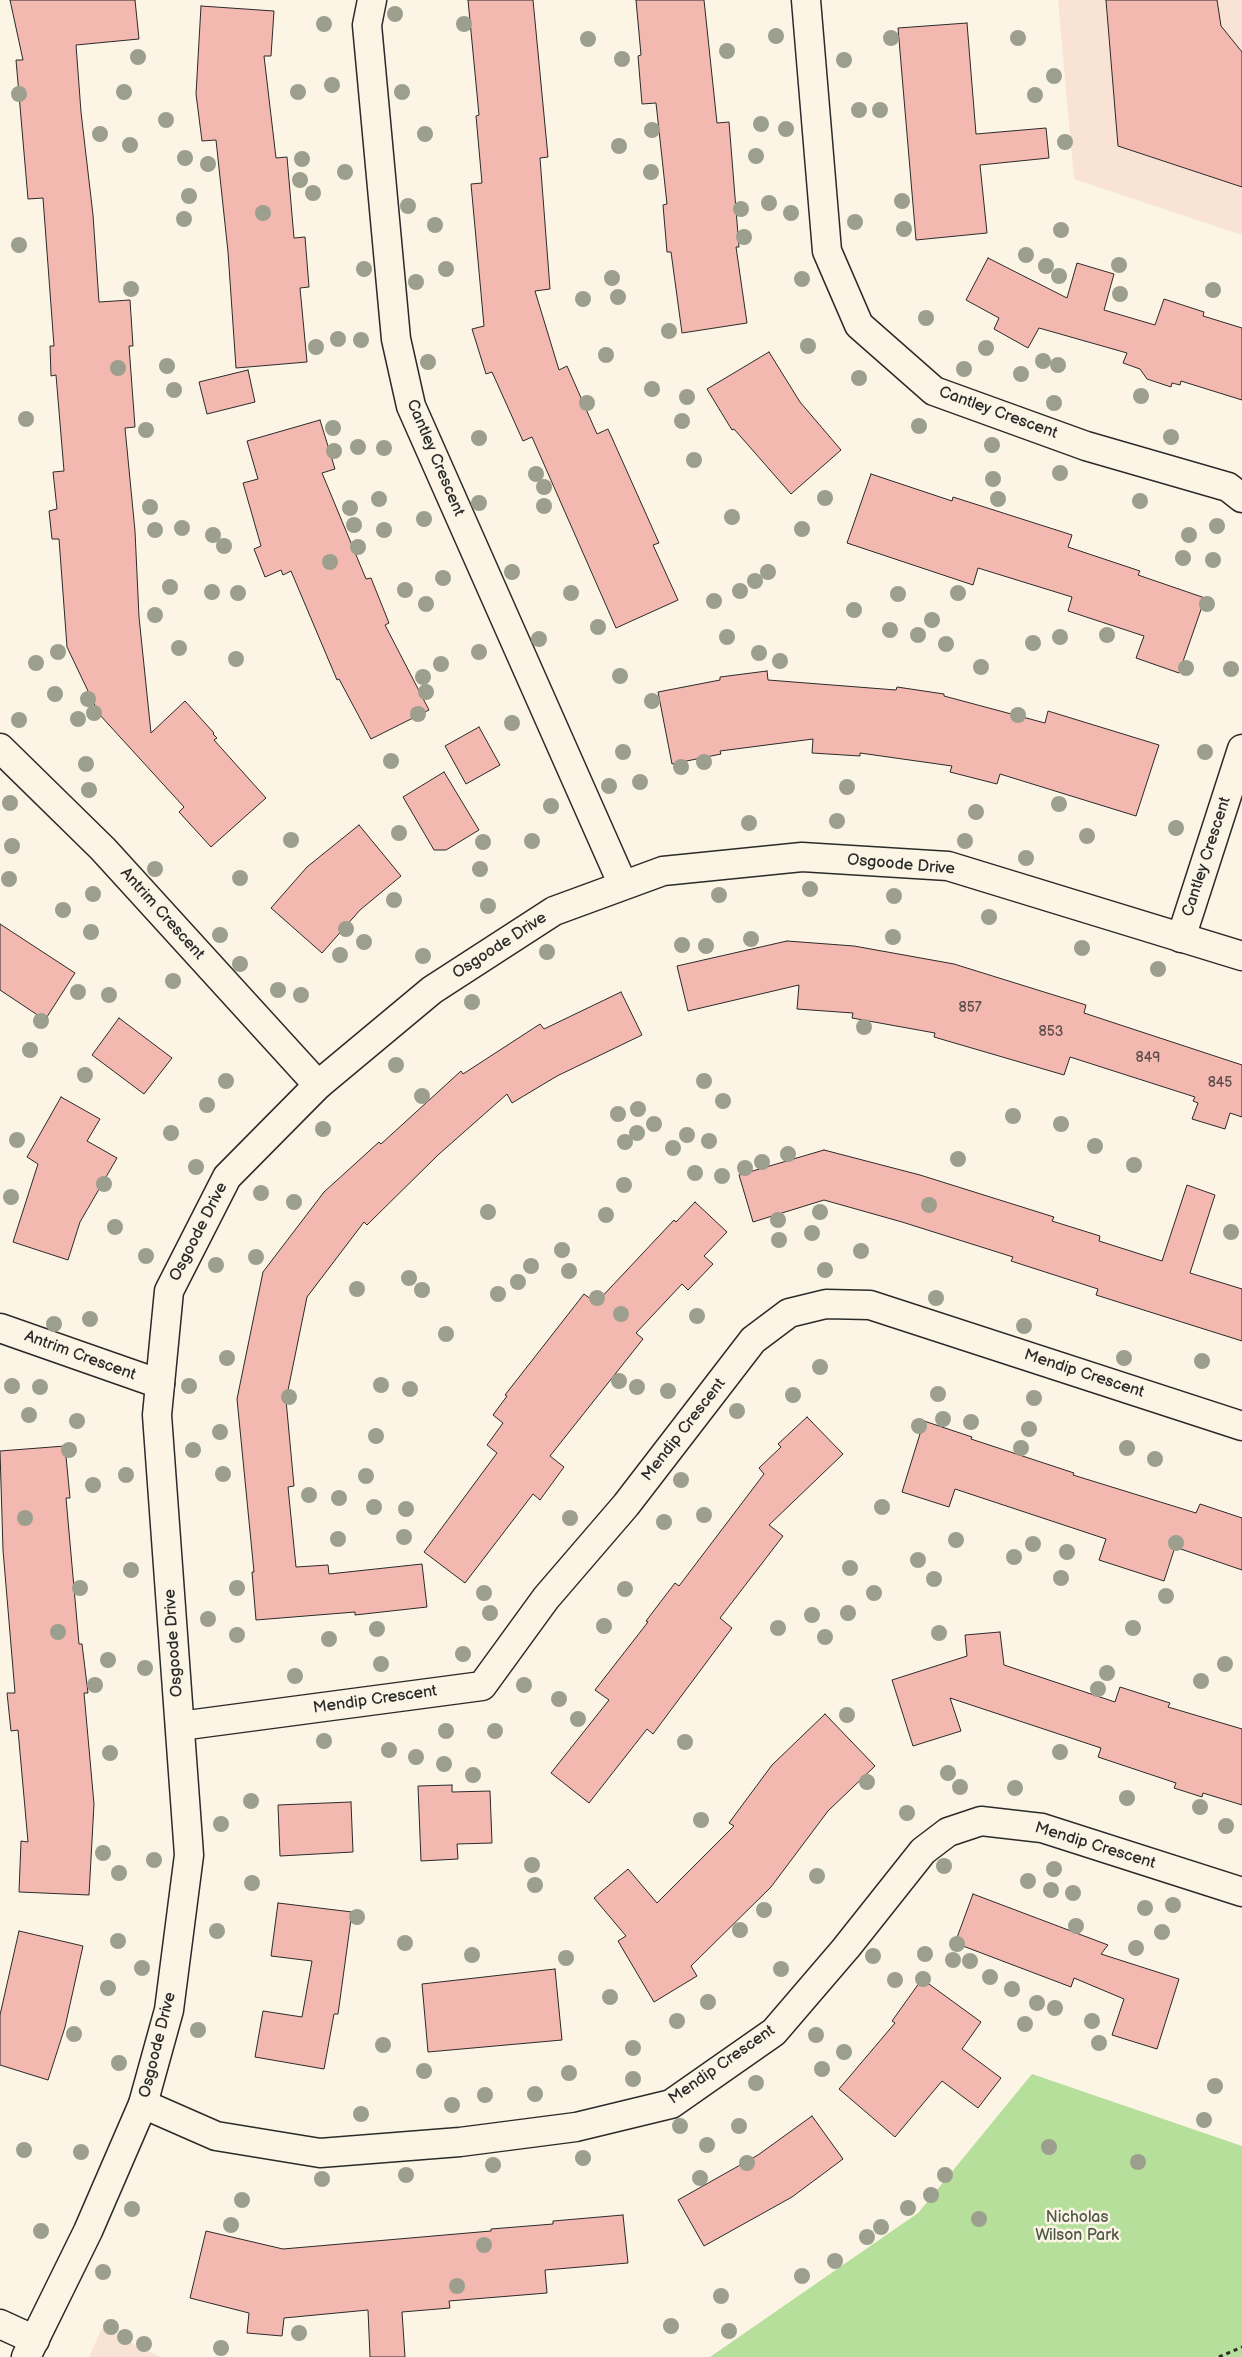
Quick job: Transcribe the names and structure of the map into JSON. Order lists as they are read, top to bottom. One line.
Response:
{"streets":{"street":["Cantley Crescent","Osgoode Drive","Antrim Crescent","Mendip Crescent"]},"crossings":[["Cantley Crescent","Osgoode Drive"],["Osgoode Drive","Antrim Crescent"],["Osgoode Drive","Mendip Crescent"]],"parks":["Nicholas Wilson Park"],"house_numbers":["857","853","849","845"]}
